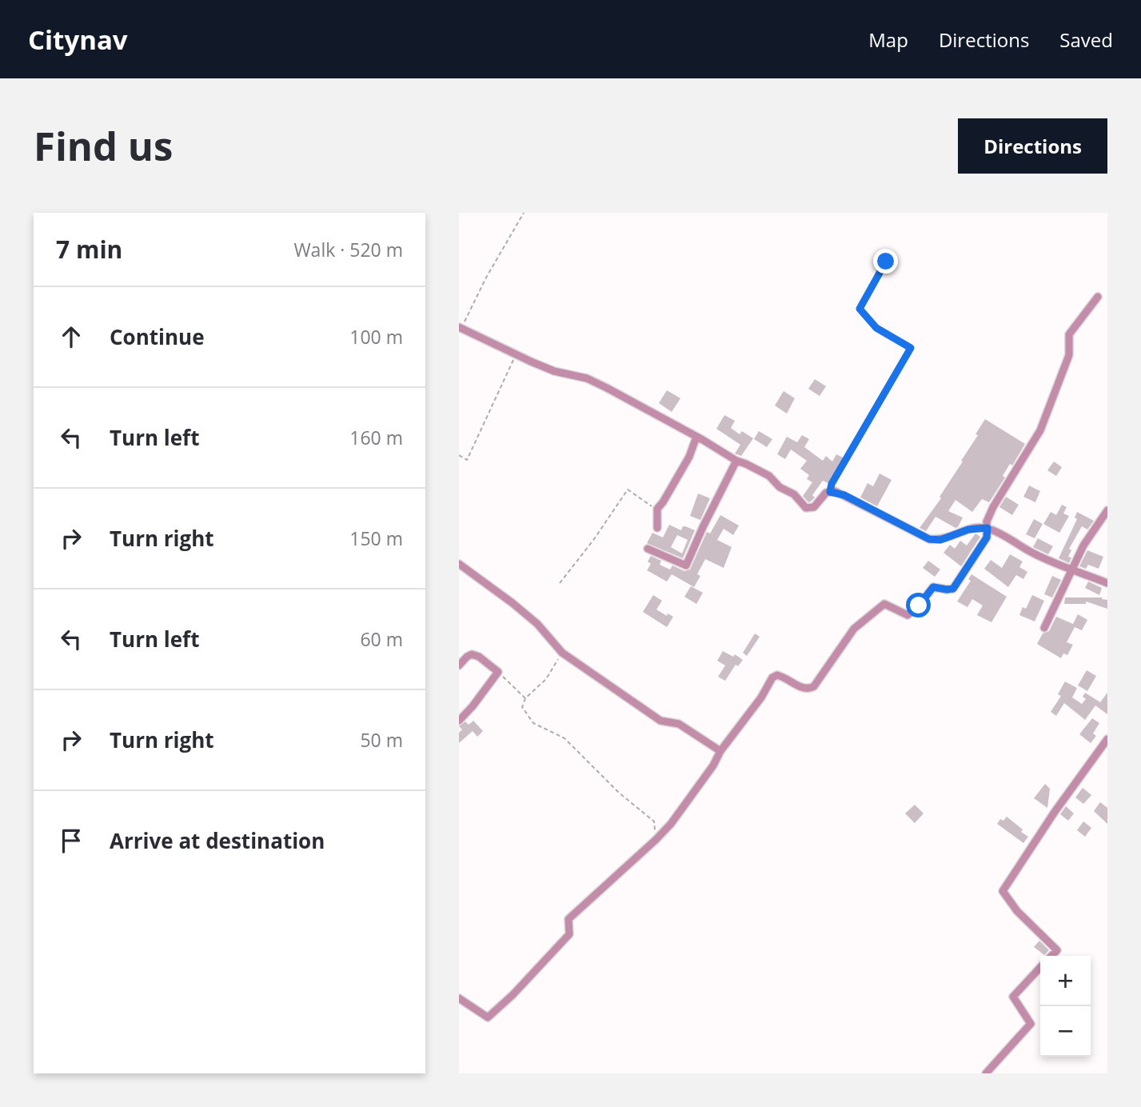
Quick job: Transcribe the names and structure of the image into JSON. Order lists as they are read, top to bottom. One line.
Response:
{"page":{"header":"Citynav","nav":["Map","Directions","Saved"],"buttons":"Directions","title":"Find us","heading":["7 min","Walk · 520 m"],"list":[["Continue","100 m"],["Turn left","160 m"],["Turn right","150 m"],["Turn left","60 m"],["Turn right","50 m"],"Arrive at destination"],"map_buttons":["+","−"]}}
